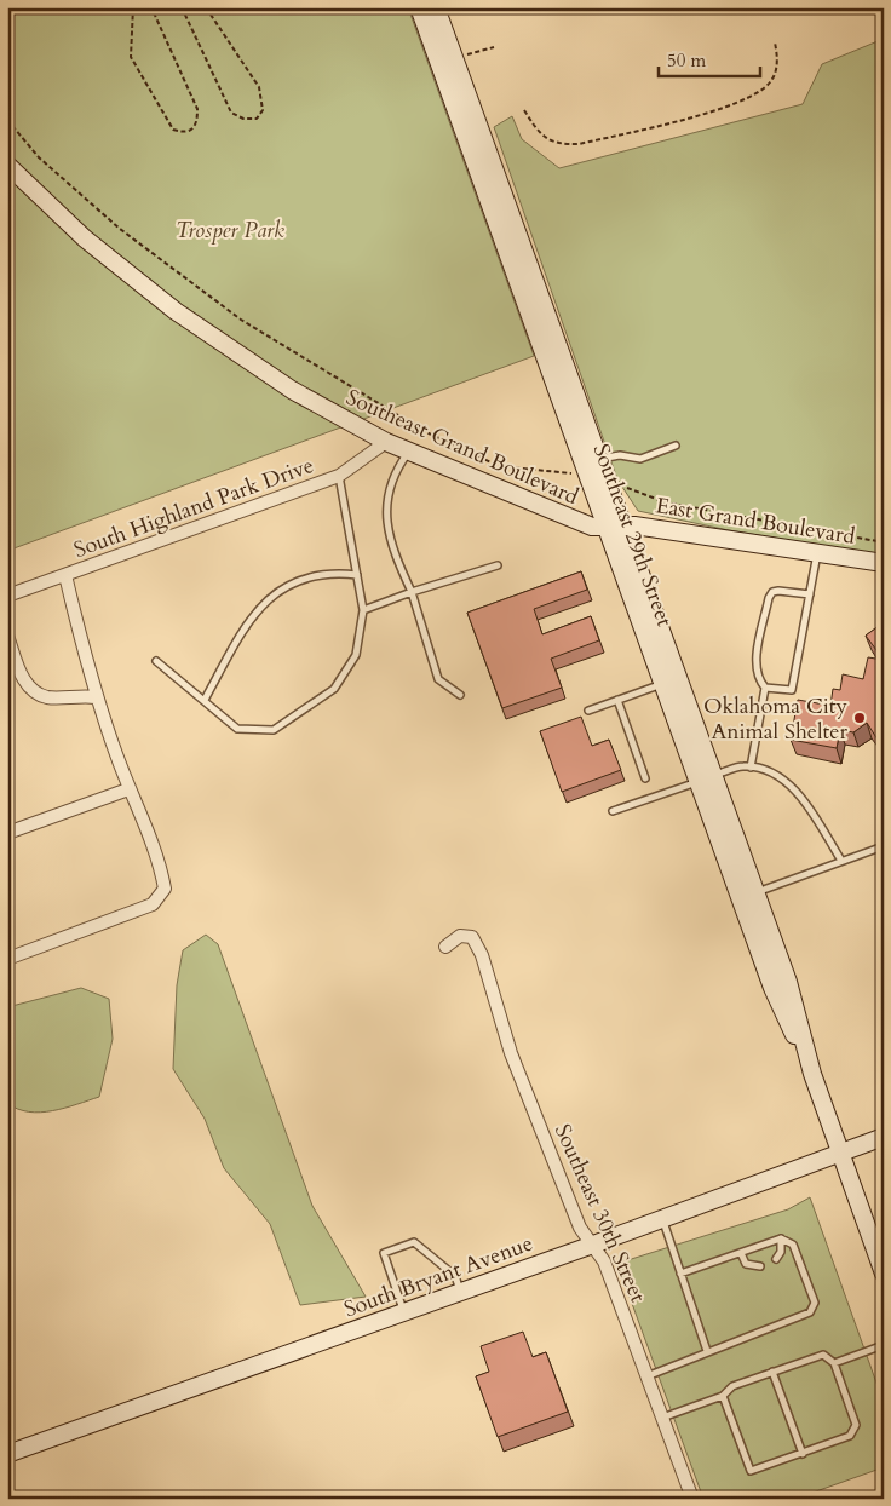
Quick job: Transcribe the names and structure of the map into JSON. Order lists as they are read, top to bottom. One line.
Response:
{"streets":{"main road":["Southeast Grand Boulevard","East Grand Boulevard","Southeast 29th Street","South Bryant Avenue"],"street":["South Highland Park Drive","Southeast 30th Street"]},"crossings":[["Southeast Grand Boulevard","South Highland Park Drive"],["Southeast Grand Boulevard","East Grand Boulevard"],["Southeast Grand Boulevard","Southeast 29th Street"],["East Grand Boulevard","Southeast 29th Street"],["Southeast 29th Street","South Bryant Avenue"],["Southeast 30th Street","South Bryant Avenue"]],"parks":["Trosper Park"],"places":["Oklahoma City Animal Shelter"],"scale_bar":"50 m"}
